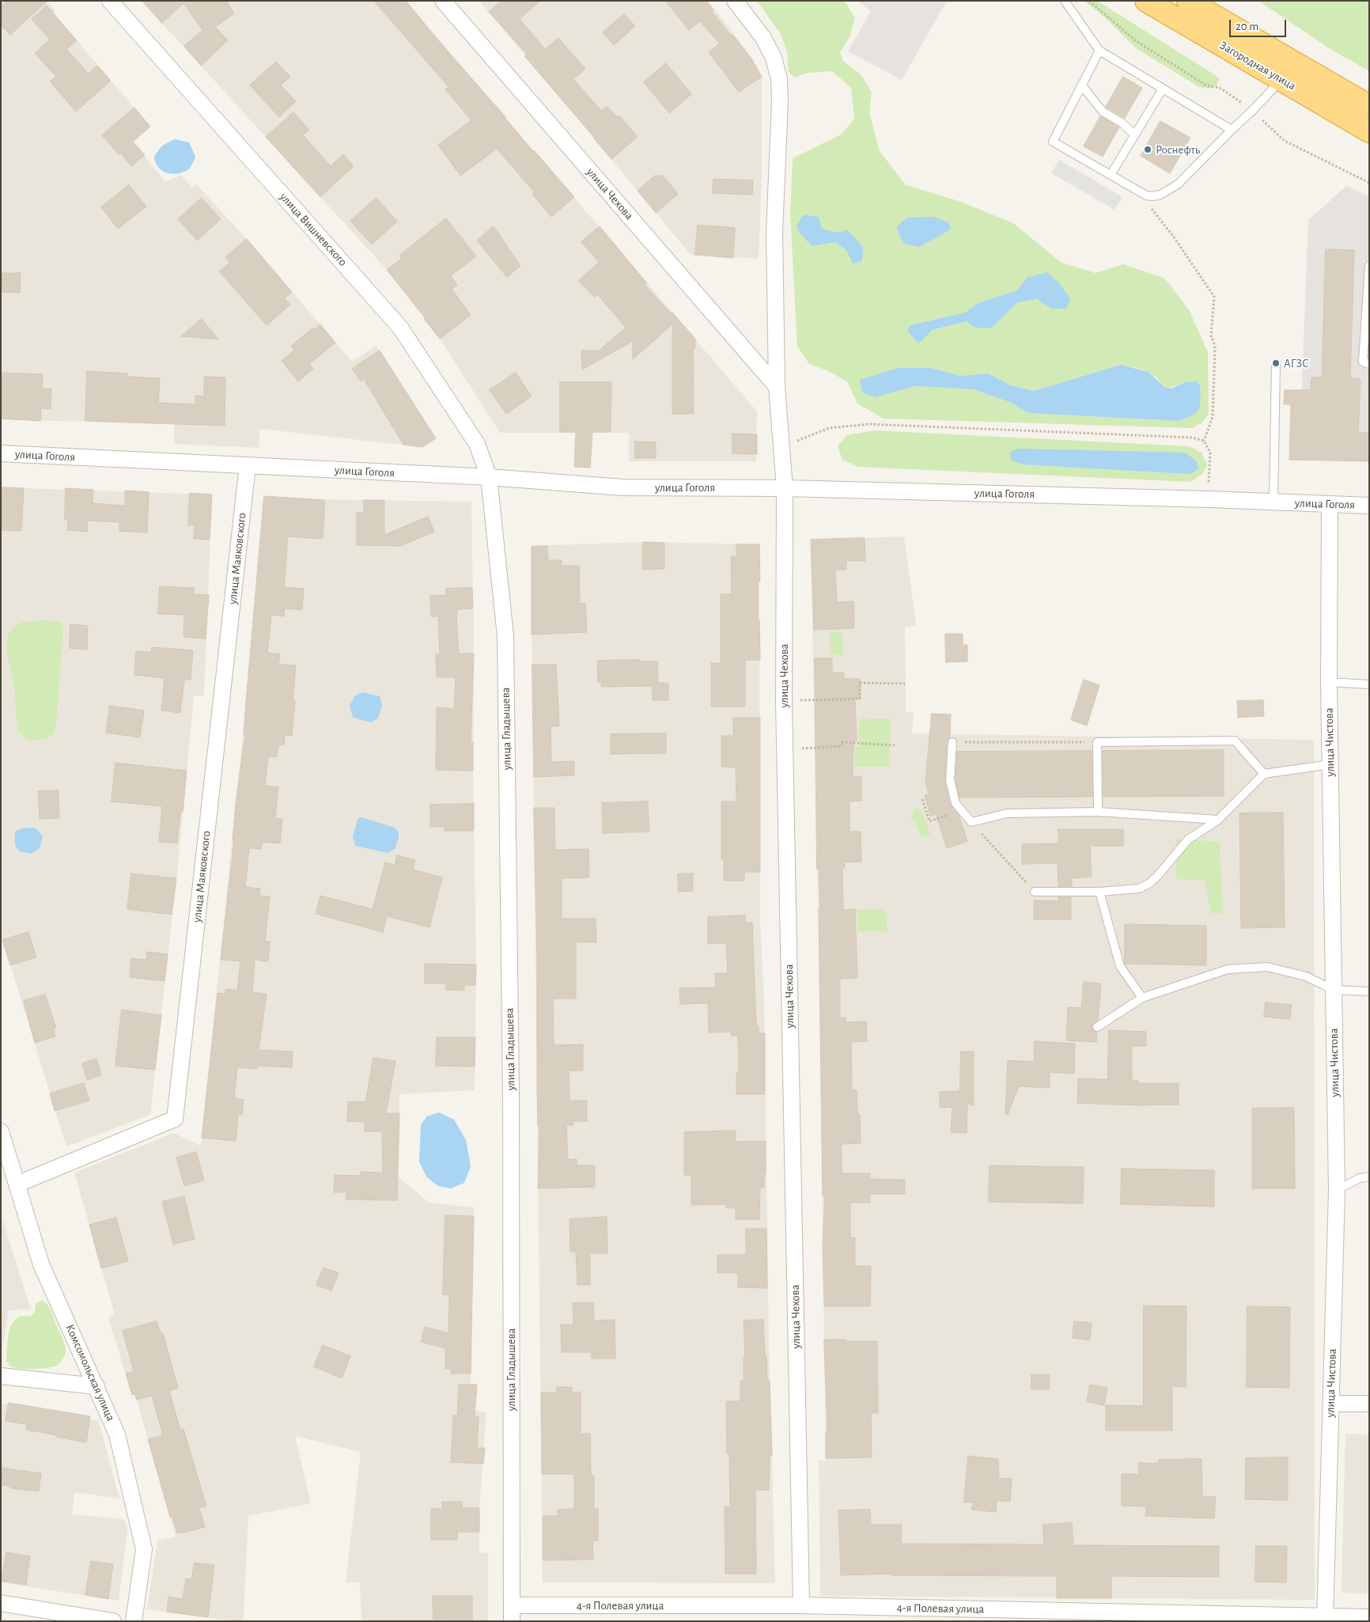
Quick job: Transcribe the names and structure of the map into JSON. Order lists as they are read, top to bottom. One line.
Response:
{"streets":{"highway":["Загородная улица"],"street":["улица Чехова","улица Вишневского","улица Гоголя","улица Маяковского","улица Гладышева","улица Чистова","Комсомольская улица","4-я Полевая улица"]},"crossings":[["улица Чехова","улица Гоголя"],["улица Чехова","4-я Полевая улица"],["улица Вишневского","улица Гоголя"],["улица Вишневского","улица Гладышева"],["улица Гоголя","улица Маяковского"],["улица Гоголя","улица Гладышева"],["улица Гоголя","улица Чистова"],["улица Маяковского","Комсомольская улица"],["улица Гладышева","4-я Полевая улица"],["улица Чистова","4-я Полевая улица"]],"places":["Роснефть","АГЗС"],"scale_bar":"20 m"}
